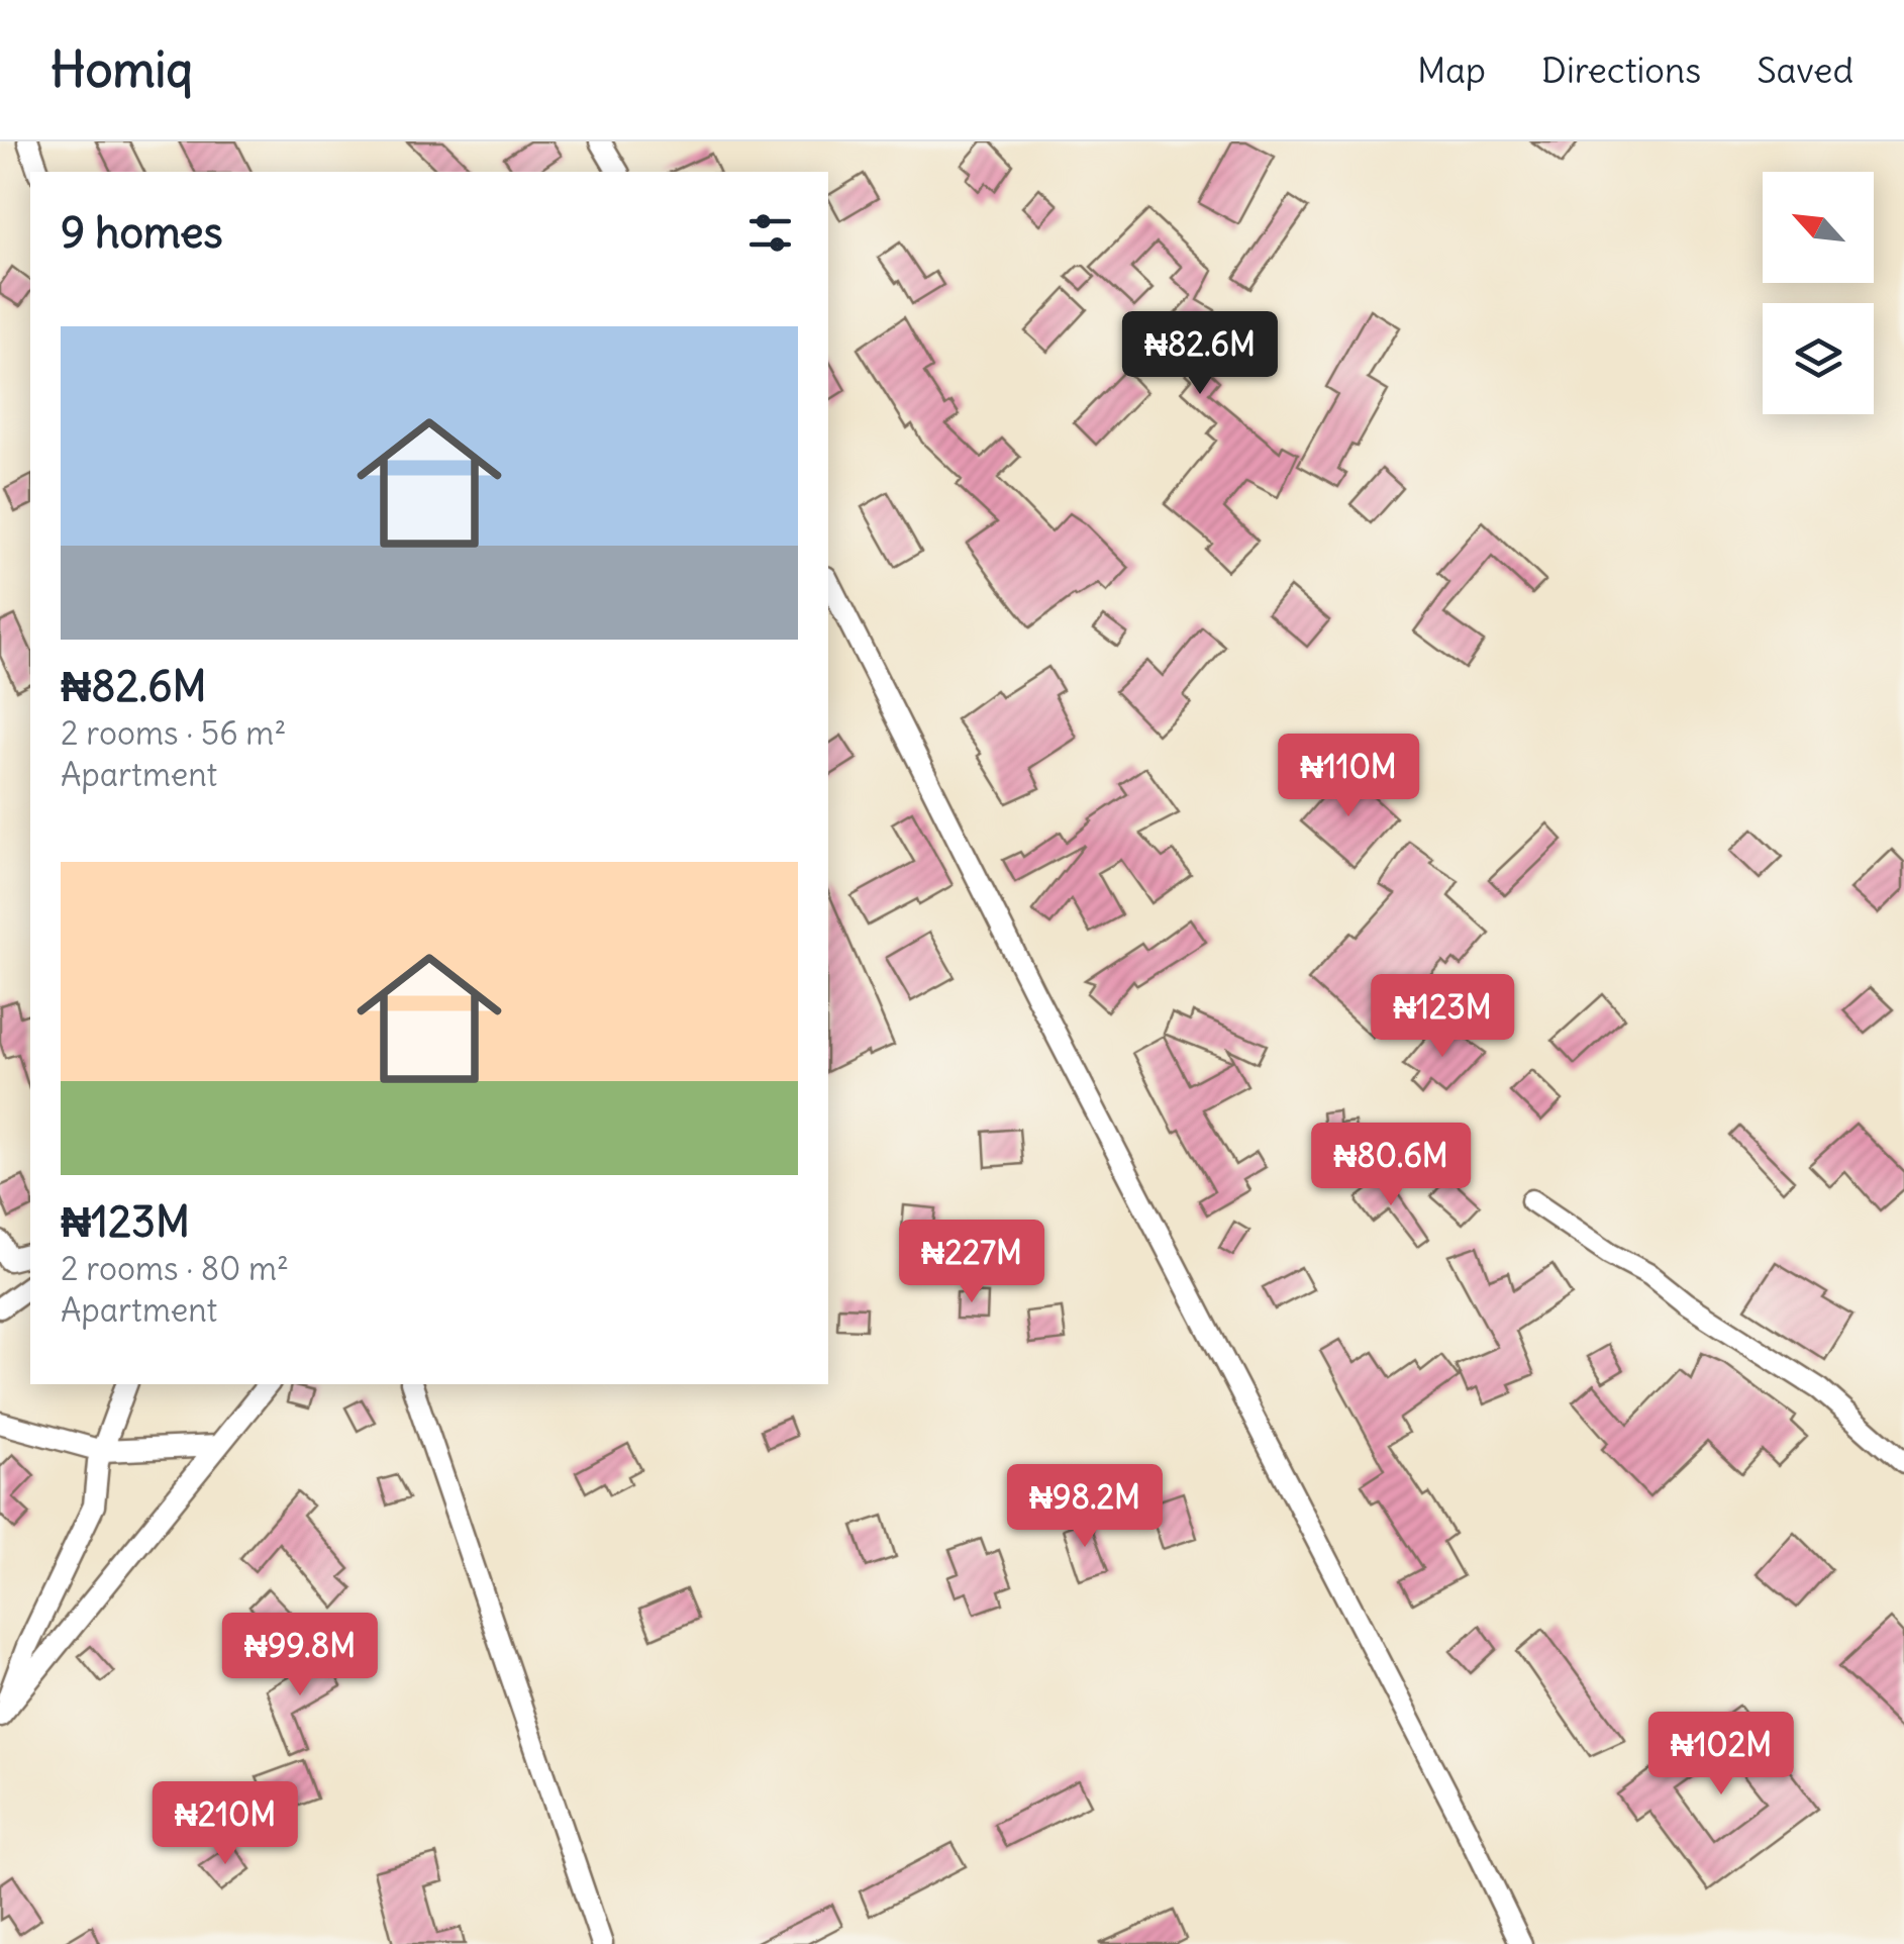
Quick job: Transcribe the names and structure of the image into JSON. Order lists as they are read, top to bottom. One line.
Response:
{"north":"top left","page":{"header":"Homiq","nav":["Map","Directions","Saved"],"heading":"9 homes","list":[{"name":"₦82.6M","note":"2 rooms · 56 m² · Apartment"},{"name":"₦123M","note":"2 rooms · 80 m² · Apartment"}],"price":["₦82.6M","₦110M","₦123M","₦80.6M","₦227M","₦98.2M","₦99.8M","₦102M","₦210M"]}}
